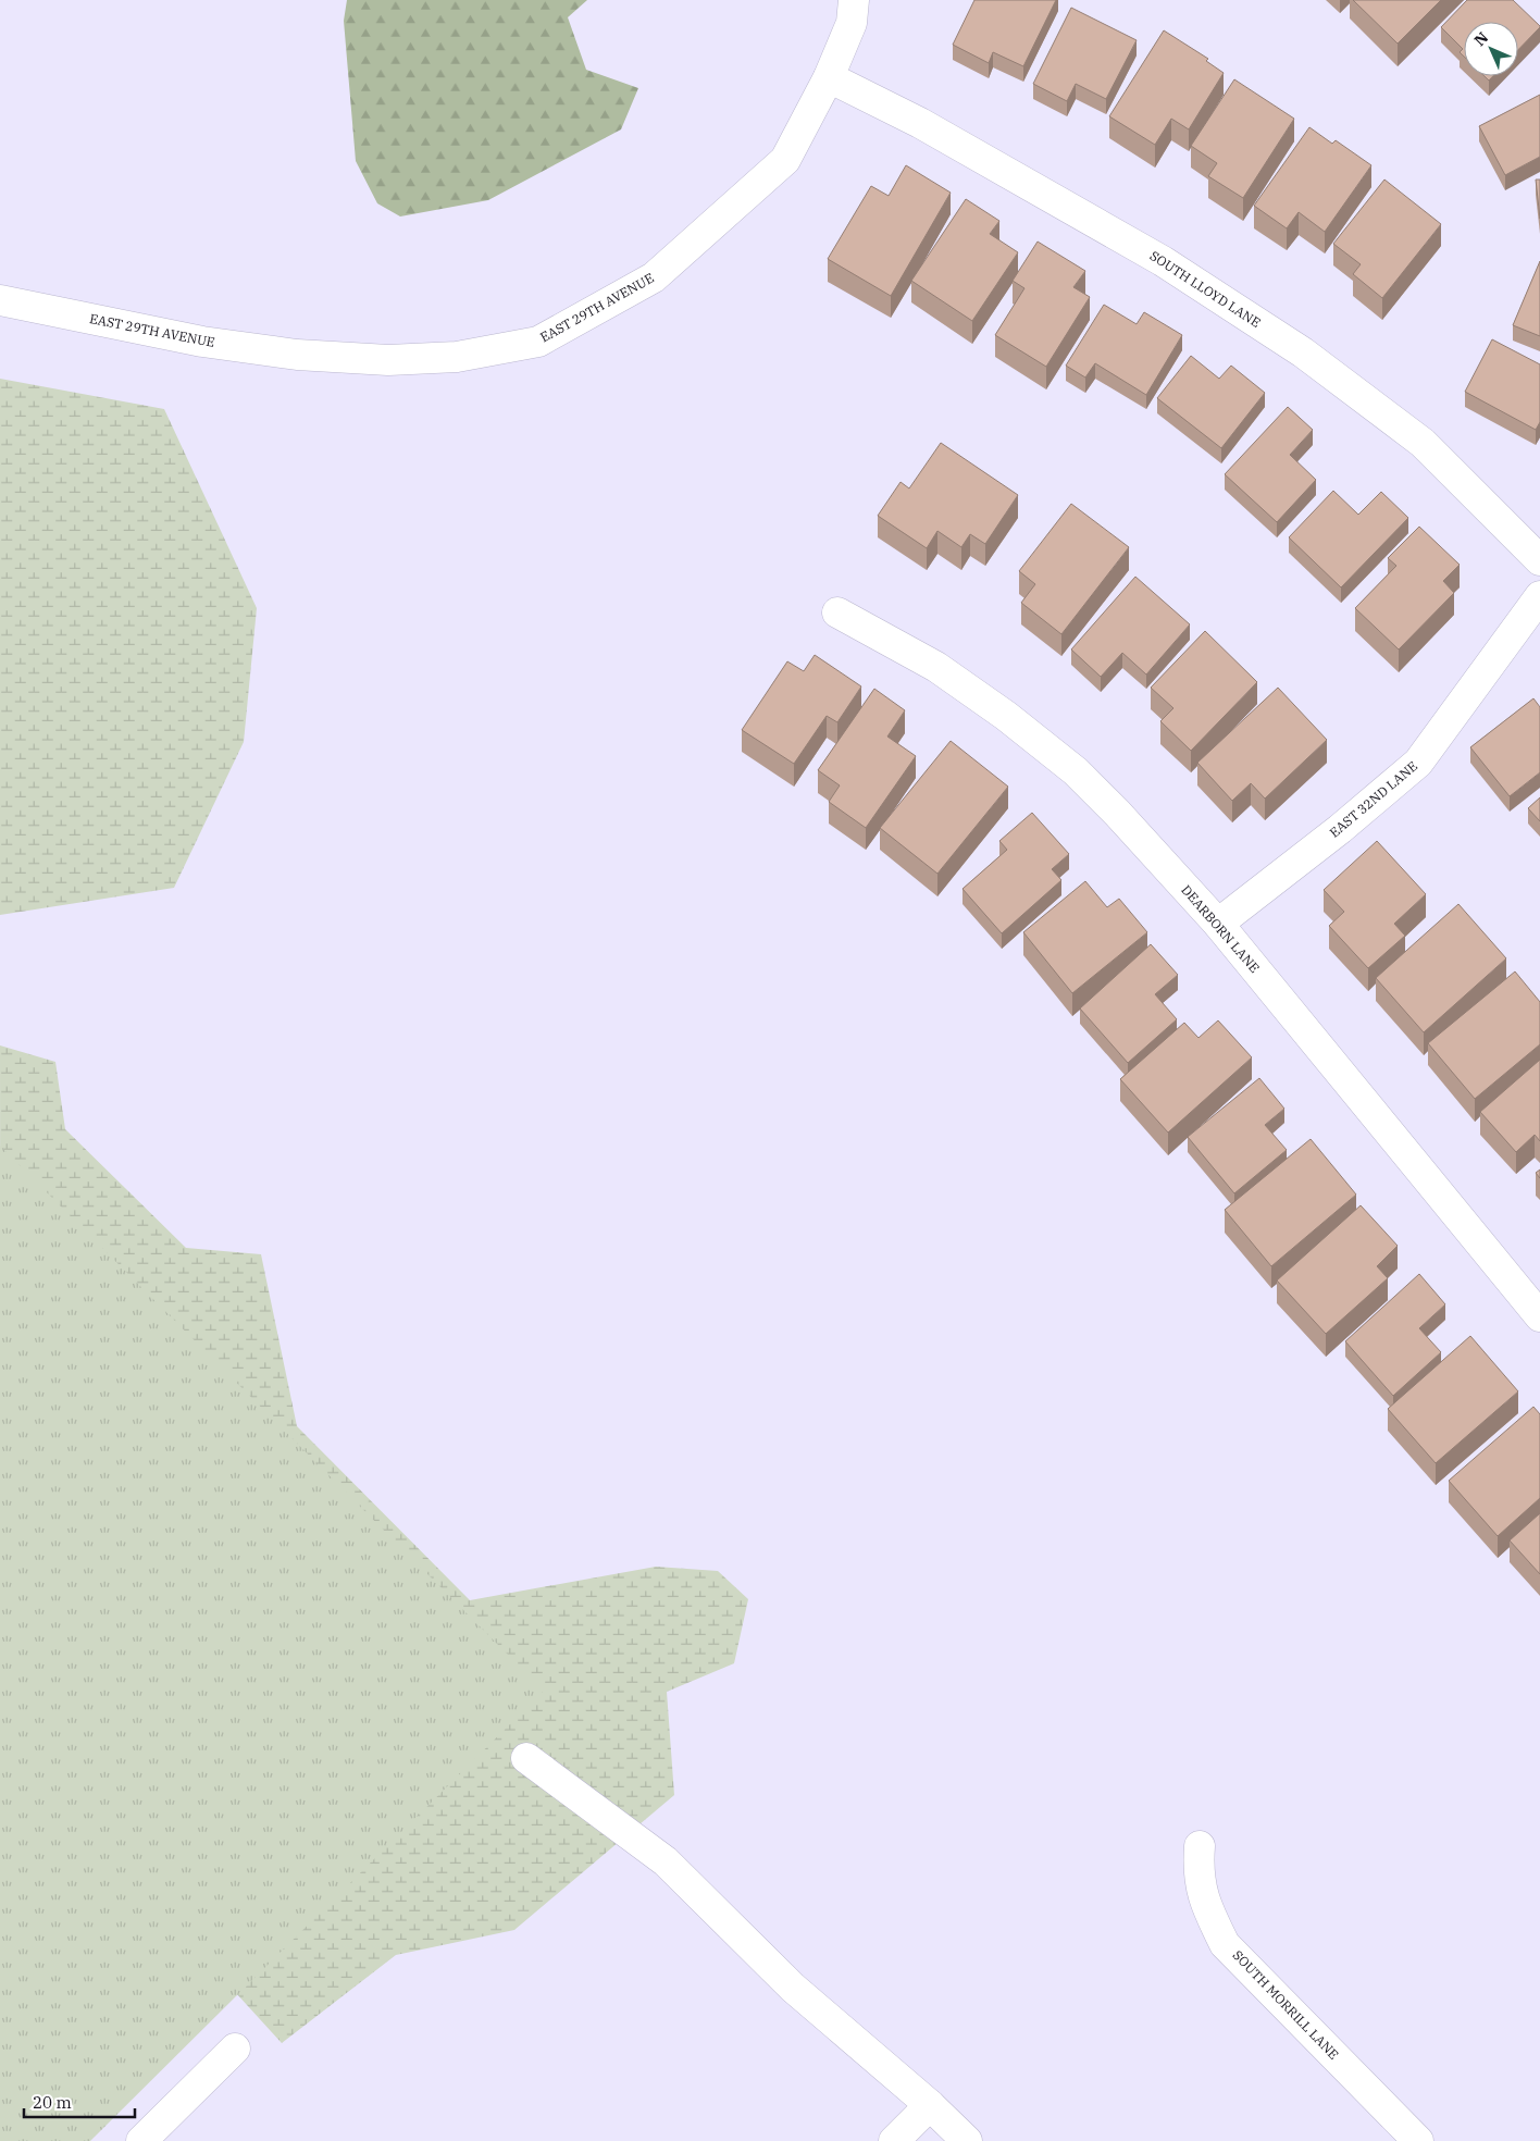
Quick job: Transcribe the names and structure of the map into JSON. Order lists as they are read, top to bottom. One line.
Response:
{"streets":{"street":["SOUTH LLOYD LANE","EAST 29TH AVENUE","EAST 32ND LANE","DEARBORN LANE","SOUTH MORRILL LANE"]},"crossings":[["SOUTH LLOYD LANE","EAST 29TH AVENUE"],["EAST 32ND LANE","DEARBORN LANE"]],"scale_bar":"20 m","north":"top left"}
